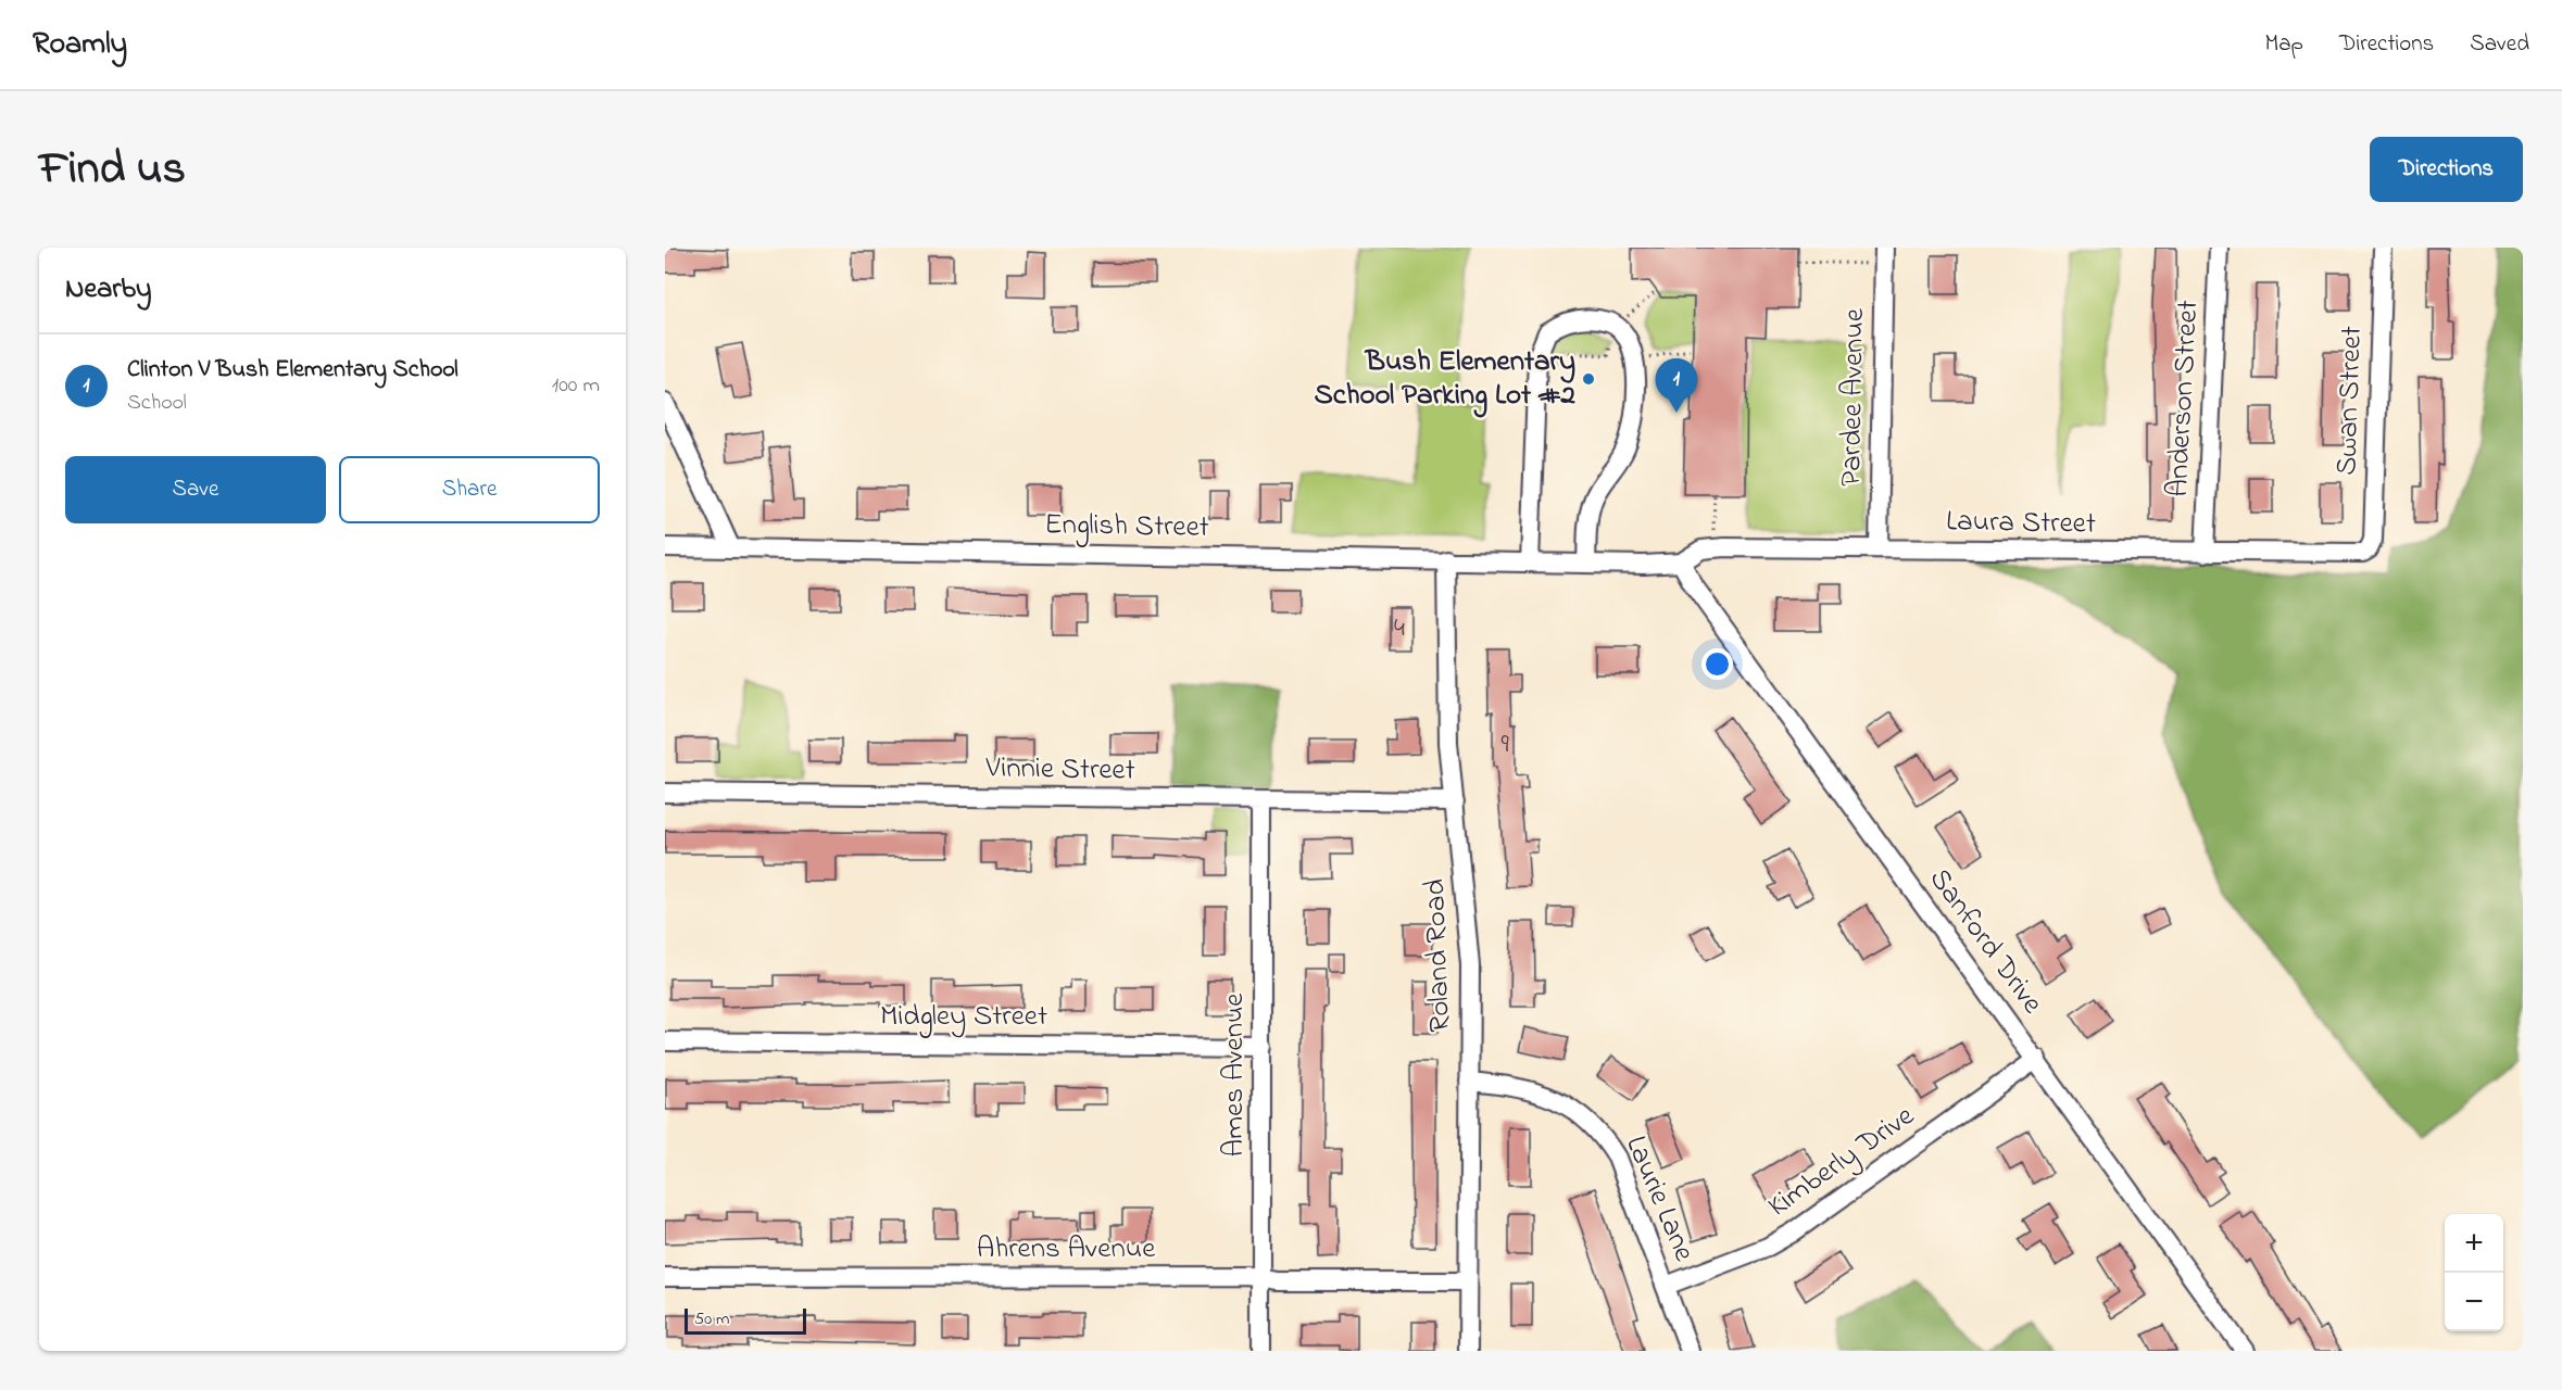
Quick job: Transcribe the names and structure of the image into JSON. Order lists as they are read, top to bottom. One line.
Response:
{"streets":{"street":["Pardee Avenue","Anderson Street","Swan Street","Laura Street","English Street","Vinnie Street","Sanford Drive","Roland Road","Midgley Street","Ames Avenue","Kimberly Drive","Laurie Lane","Ahrens Avenue"]},"crossings":[["Pardee Avenue","Laura Street"],["Anderson Street","Laura Street"],["Swan Street","Laura Street"],["Laura Street","English Street"],["Laura Street","Sanford Drive"],["English Street","Sanford Drive"],["English Street","Roland Road"],["Vinnie Street","Roland Road"],["Vinnie Street","Ames Avenue"],["Sanford Drive","Kimberly Drive"],["Roland Road","Laurie Lane"],["Roland Road","Ahrens Avenue"],["Midgley Street","Ames Avenue"],["Ames Avenue","Ahrens Avenue"],["Kimberly Drive","Laurie Lane"]],"places":["Bush Elementary School Parking Lot #2"],"house_numbers":["4","9"],"scale_bar":"50 m","page":{"header":"Roamly","nav":["Map","Directions","Saved"],"title":"Find us","buttons":["Directions",["Save","Share"]],"heading":"Nearby","list":[{"mark":"1","name":"Clinton V Bush Elementary School","note":"School","value":"100 m"}],"pins":"1","map_buttons":["+","−"],"scale":"50 m"}}
